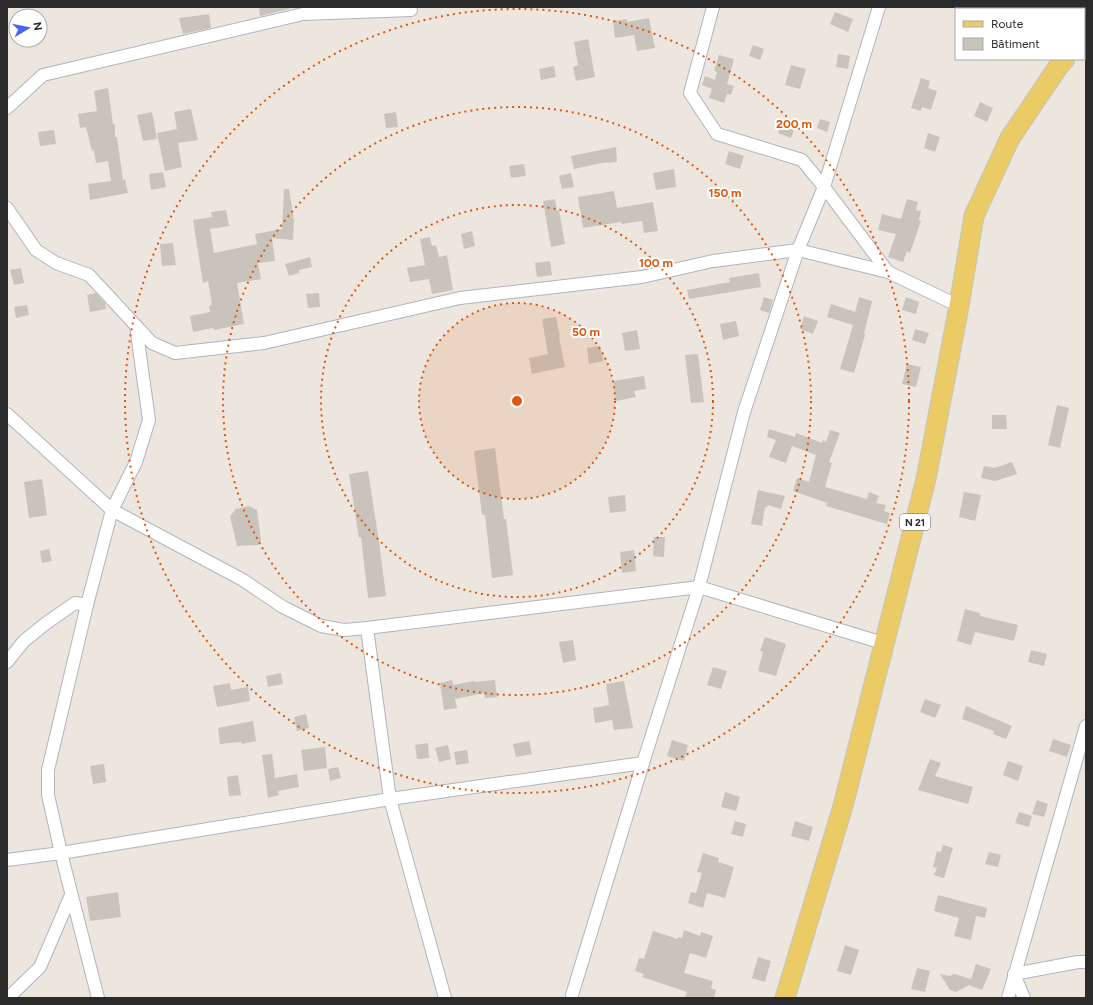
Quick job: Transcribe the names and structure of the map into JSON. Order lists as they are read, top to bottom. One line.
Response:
{"streets":{"main road":["N 21"]},"legend":["Route","Bâtiment"],"north":"right","rings":["200 m","150 m","100 m","50 m"]}
